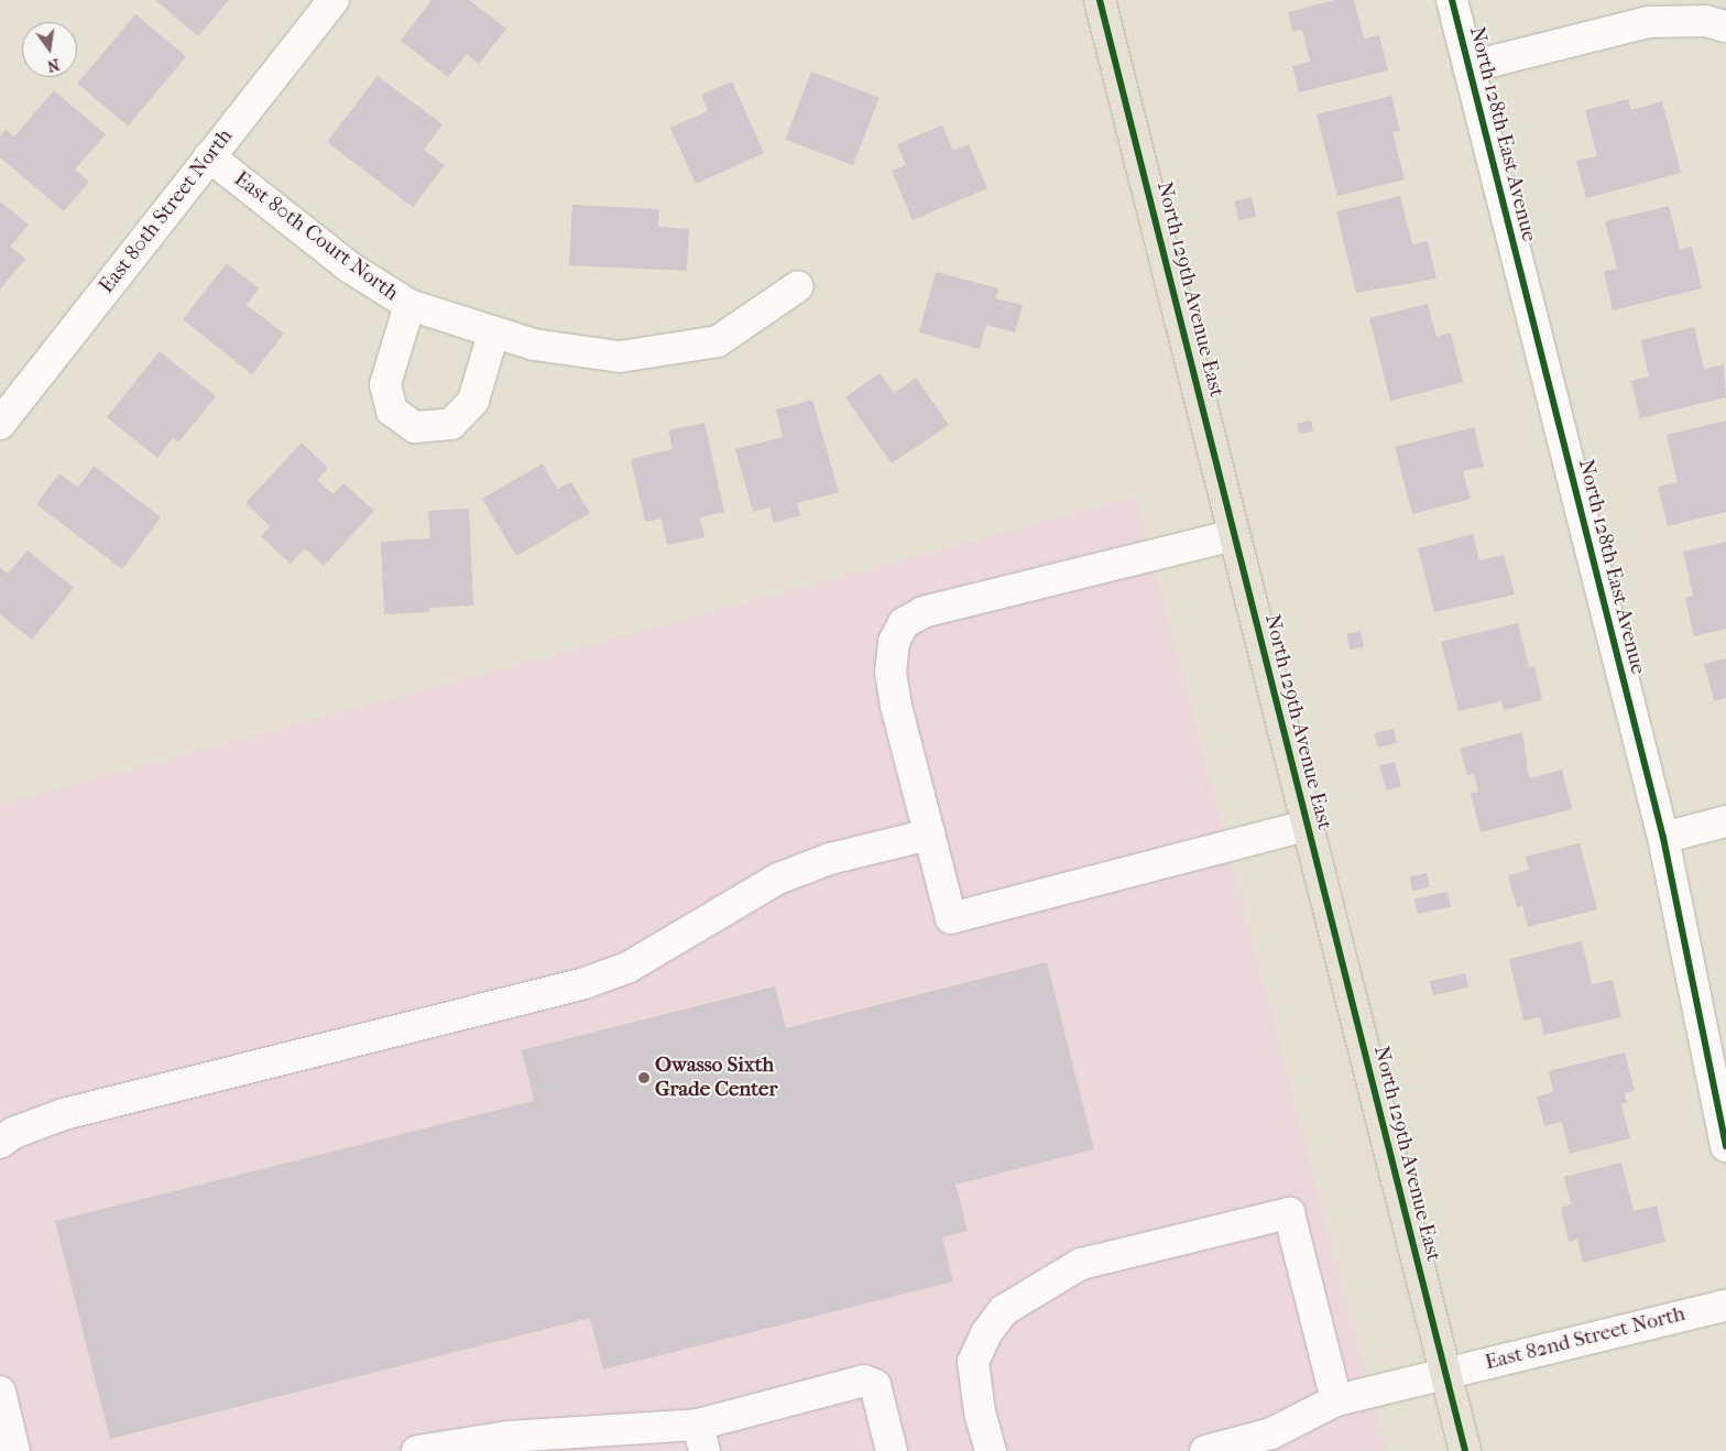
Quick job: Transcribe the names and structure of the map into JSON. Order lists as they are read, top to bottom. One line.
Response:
{"streets":{"main road":["North 129th Avenue East"],"street":["North 128th East Avenue","East 80th Street North","East 80th Court North","East 82nd Street North"]},"crossings":[["East 80th Street North","East 80th Court North"],["North 129th Avenue East","East 82nd Street North"]],"places":["Owasso Sixth Grade Center"],"north":"bottom"}
